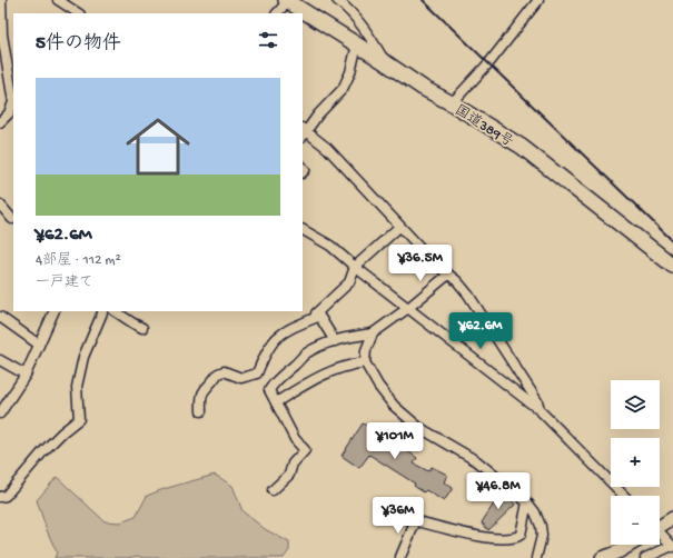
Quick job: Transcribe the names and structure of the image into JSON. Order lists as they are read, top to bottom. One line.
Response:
{"streets":{"highway":["国道389号"]},"page":{"heading":"5件の物件","list":[{"name":"¥62.6M","note":"4部屋 · 112 m² · 一戸建て"}],"price":["¥36.5M","¥62.6M","¥101M","¥46.8M","¥36M"],"map_buttons":["+","−"]}}
